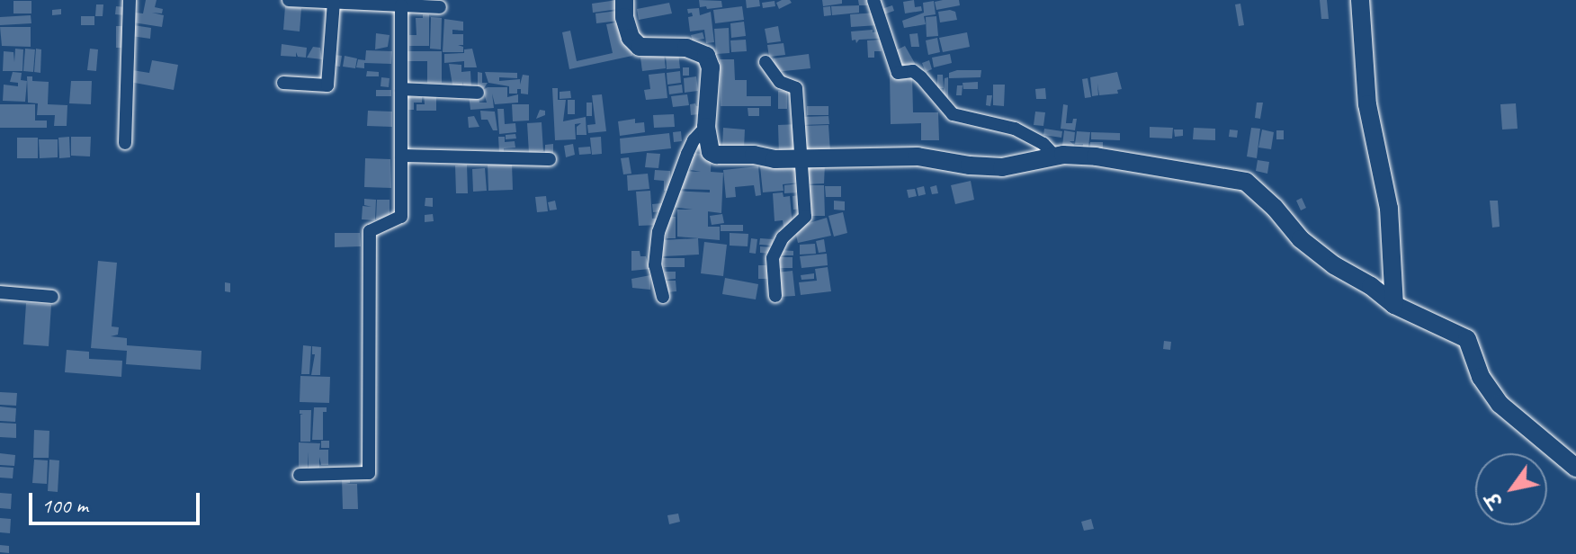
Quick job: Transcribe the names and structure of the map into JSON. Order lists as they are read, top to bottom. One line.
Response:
{"scale_bar":"100 m","north":"bottom left"}
